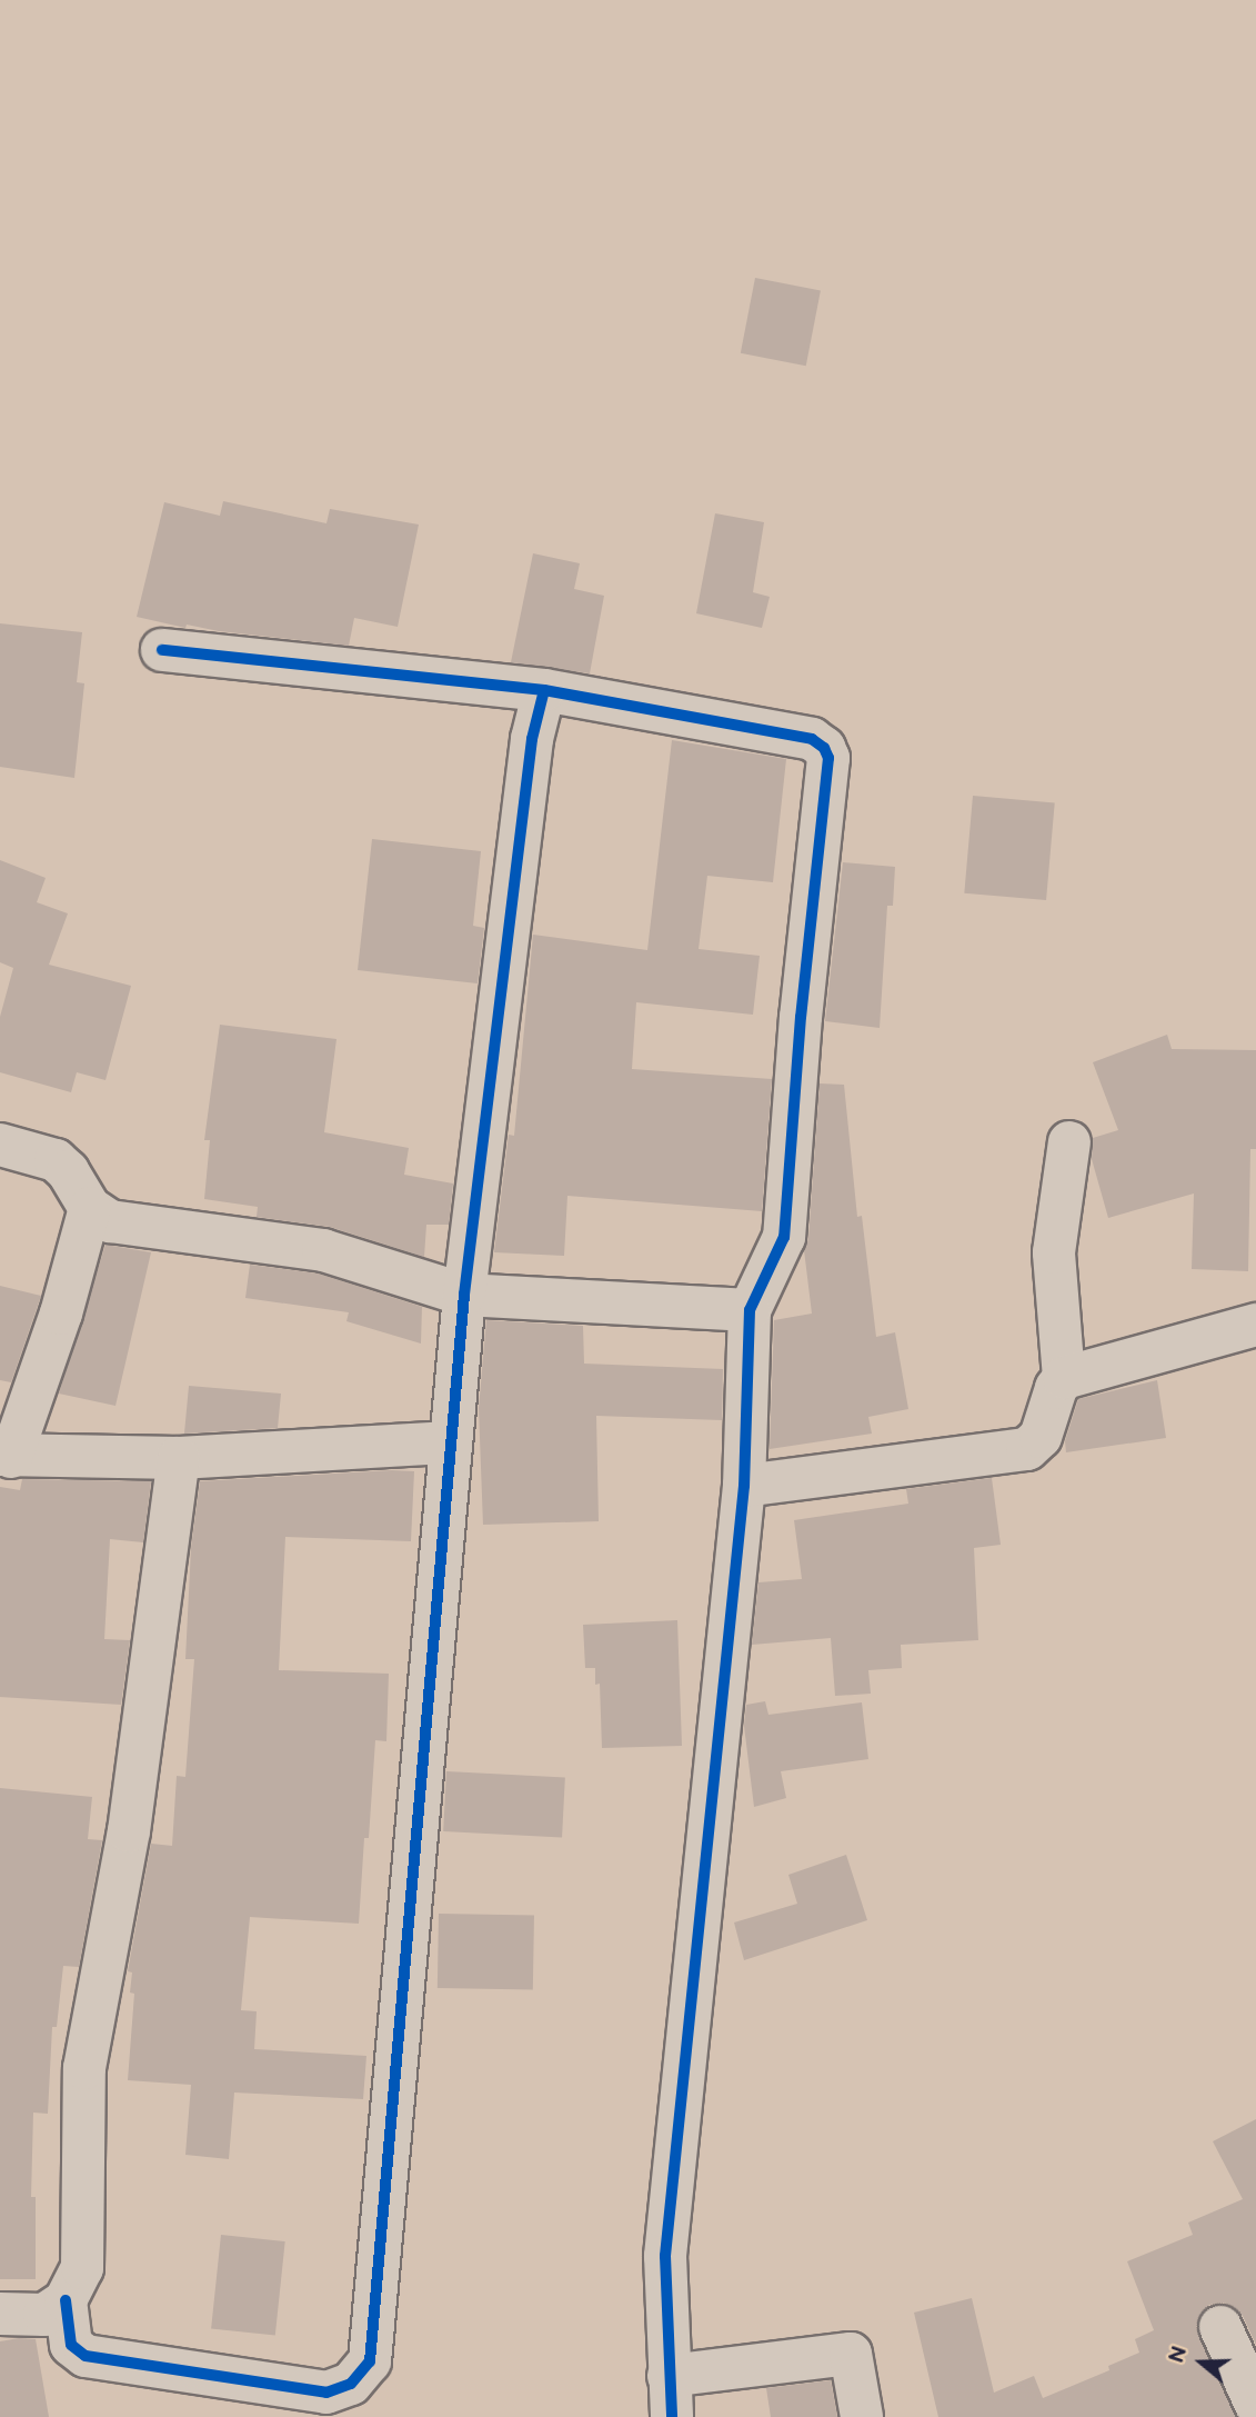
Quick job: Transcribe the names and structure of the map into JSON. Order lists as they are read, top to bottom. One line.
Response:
{"north":"left"}
